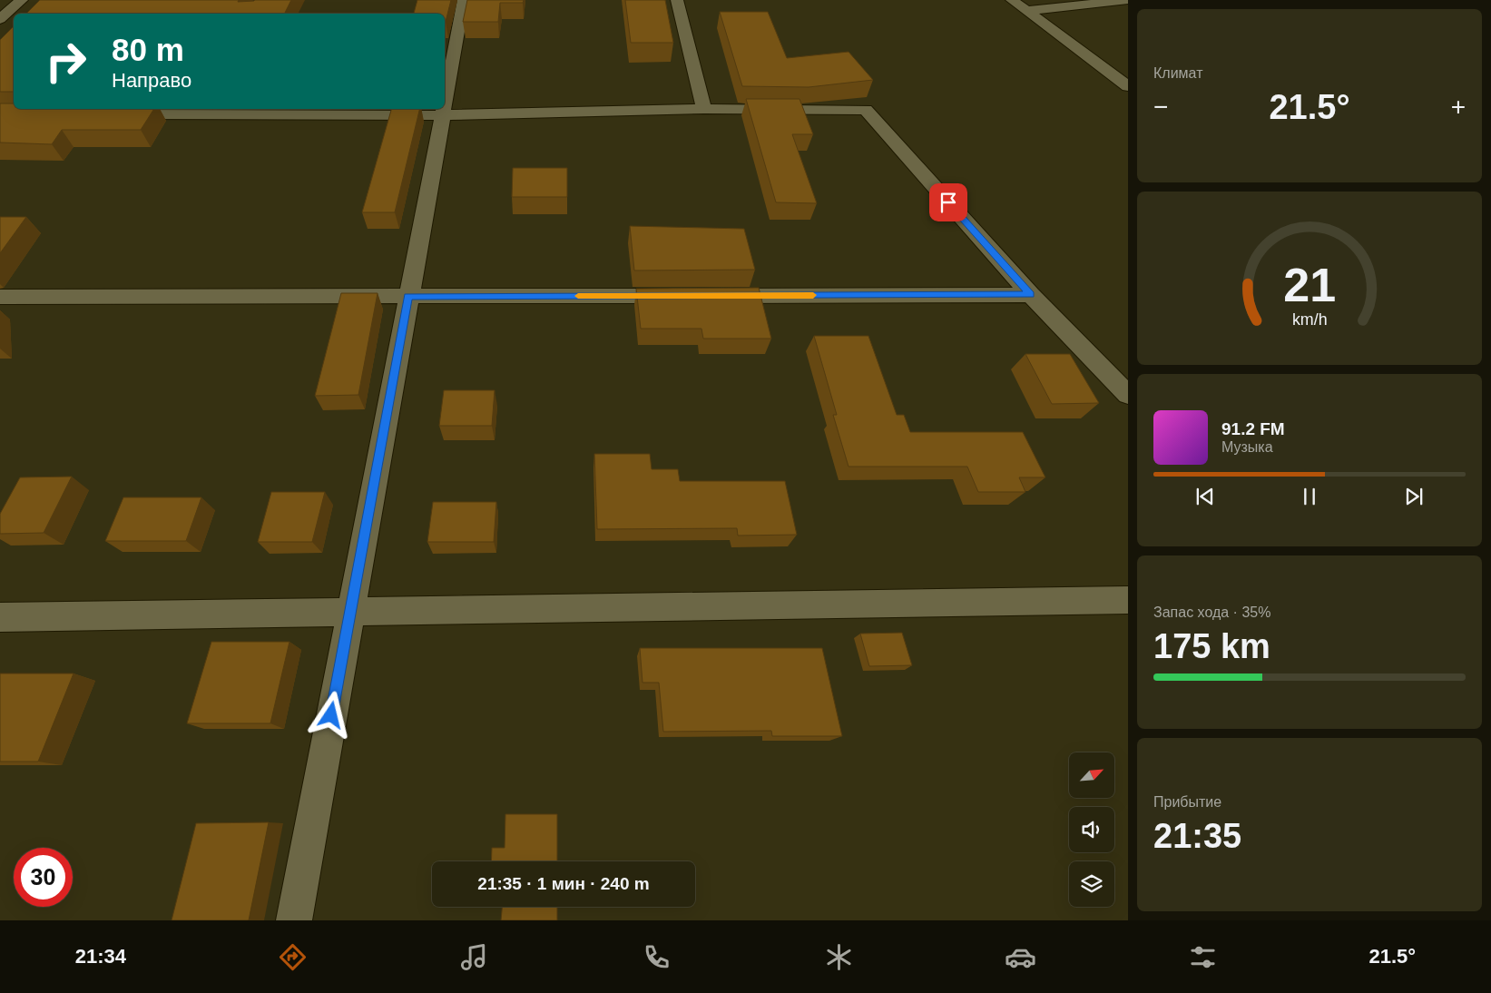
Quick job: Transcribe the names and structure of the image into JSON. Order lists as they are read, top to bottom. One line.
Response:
{"north":"top right","page":{"tile":["Климат",["Запас хода · 35%","175 km"],["Прибытие","21:35"]],"turn":["80 m","Направо"],"heat":["−","21.5°","+"],"song":["91.2 FM","Музыка"],"limit":"30","trip":"21:35 · 1 мин · 240 m","tabs":["21:34","21.5°"],"gauge":["21","km/h"]}}
